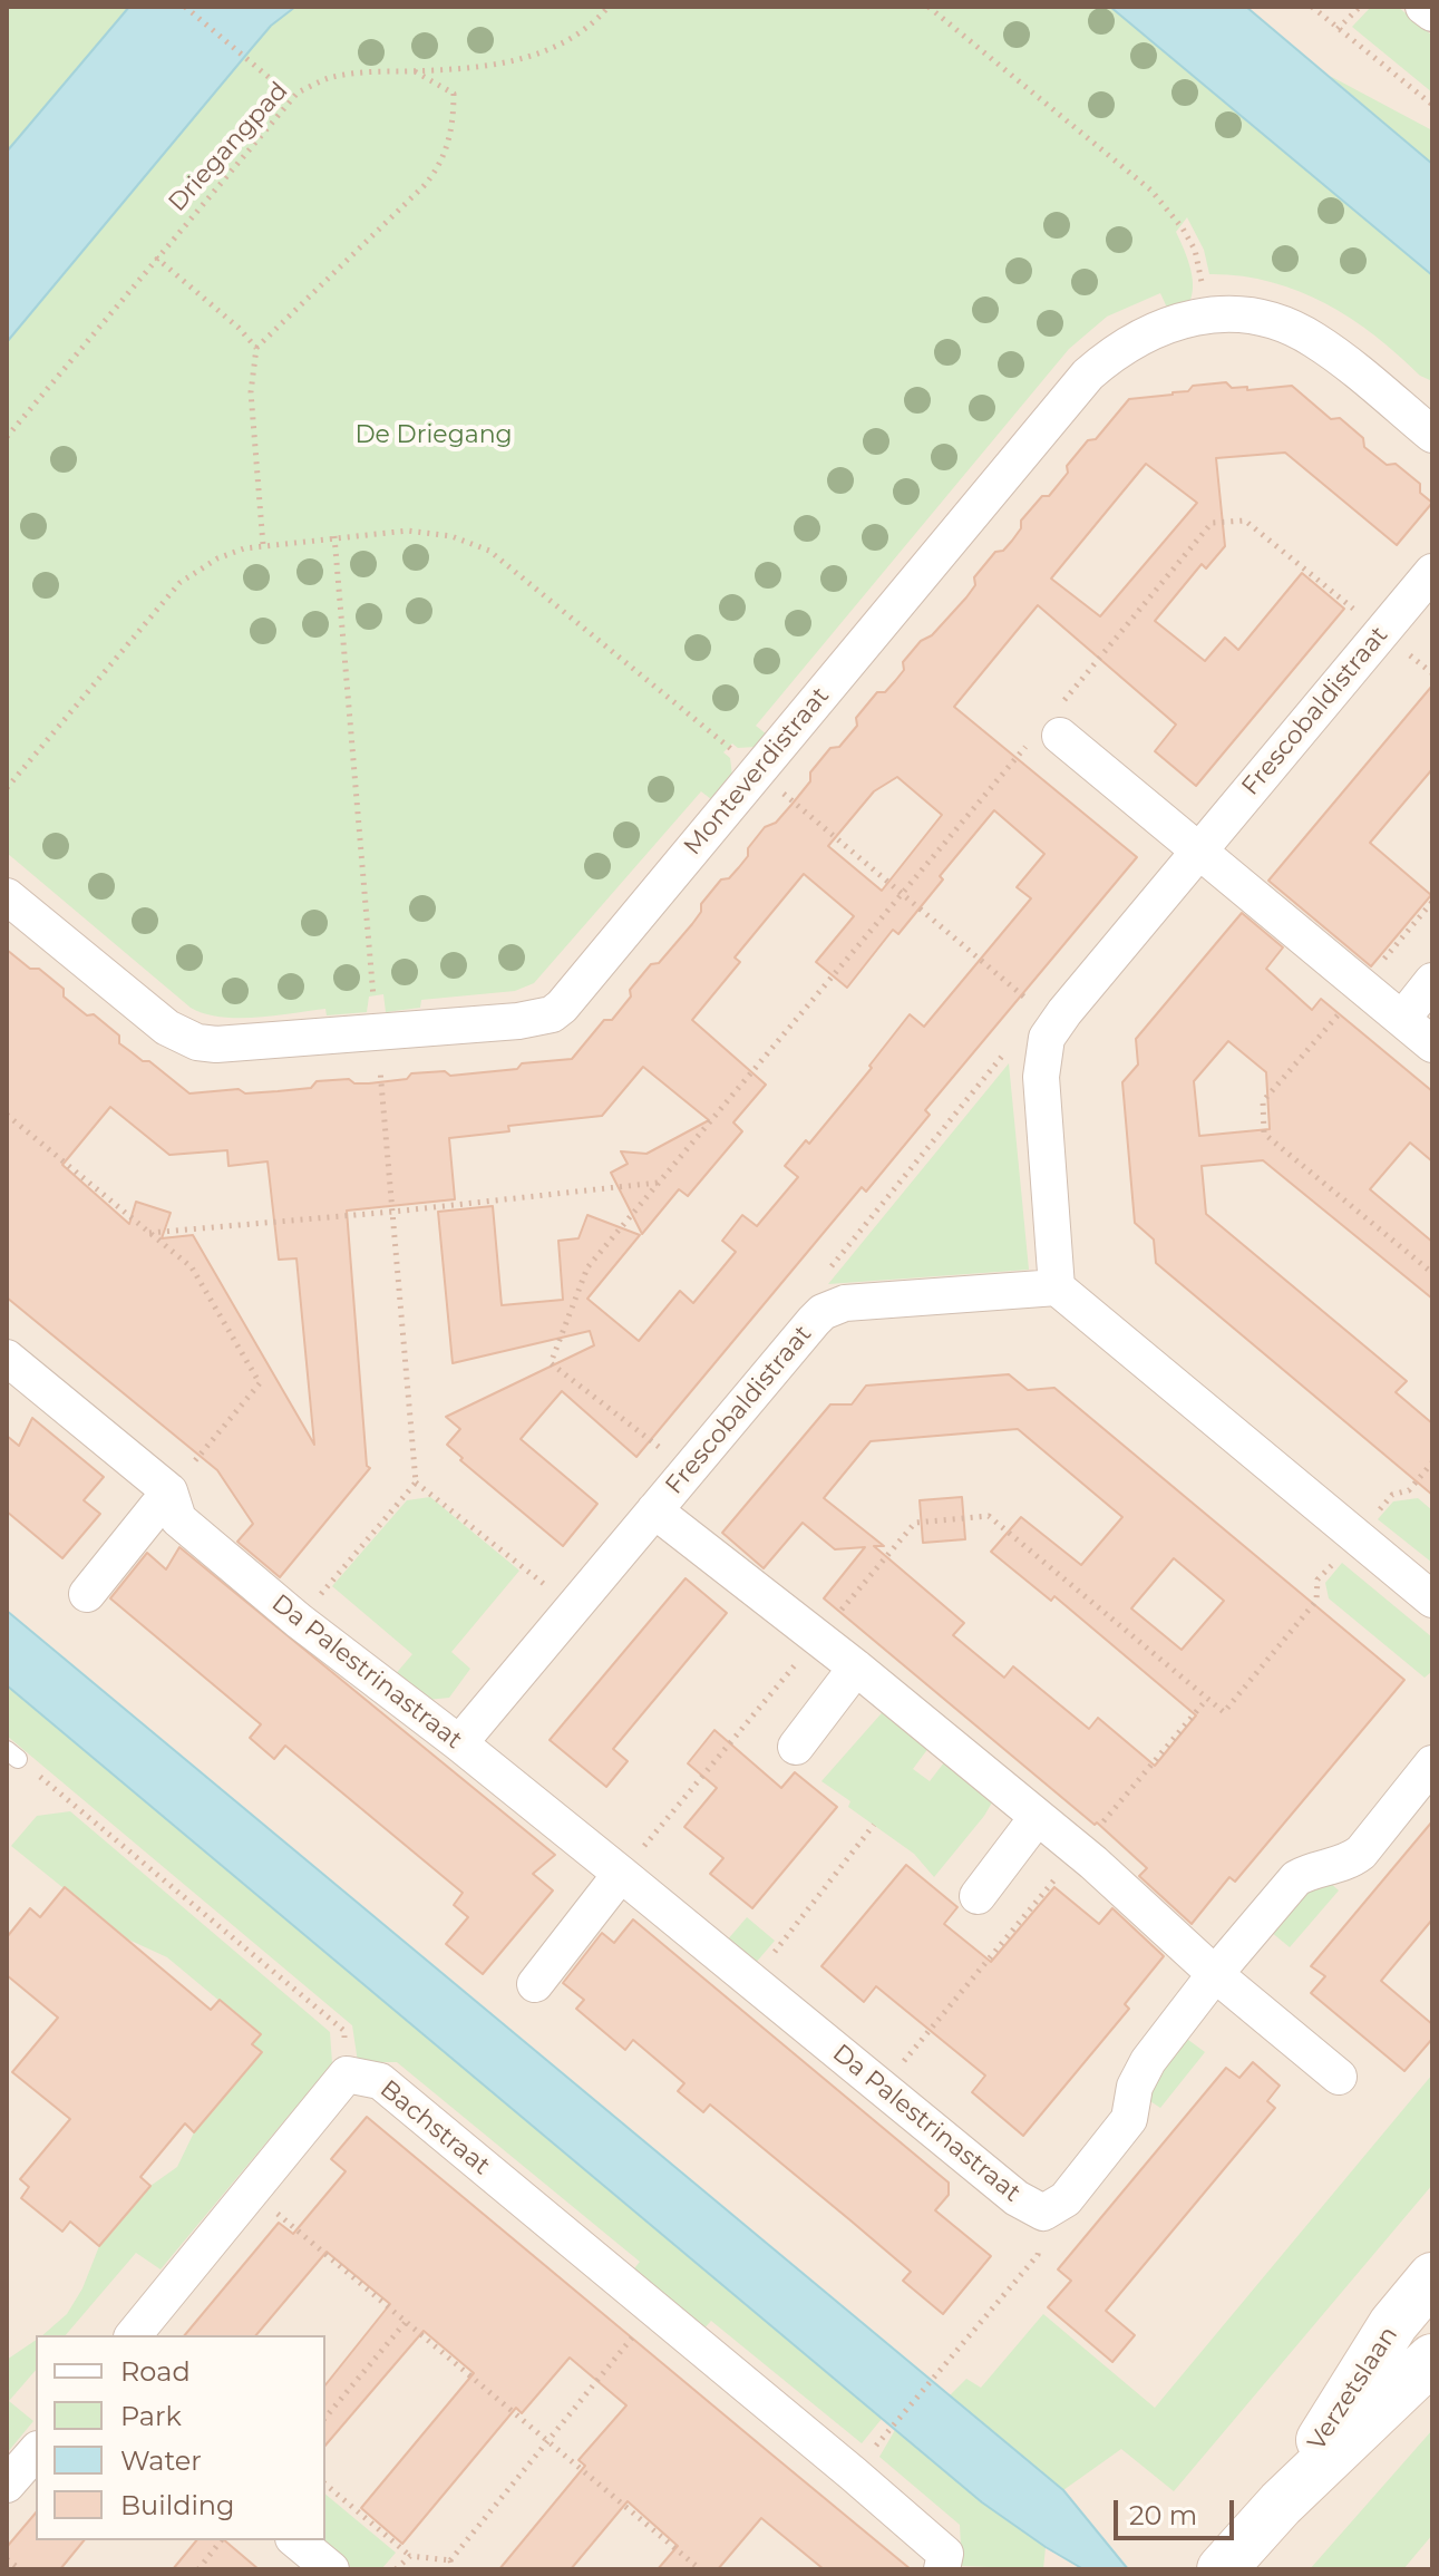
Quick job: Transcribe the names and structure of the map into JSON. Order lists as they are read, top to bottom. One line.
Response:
{"streets":{"main road":["Verzetslaan"],"street":["Frescobaldistraat","Monteverdistraat","Da Palestrinastraat","Bachstraat"],"path":["Driegangpad"]},"crossings":[["Frescobaldistraat","Da Palestrinastraat"]],"parks":["De Driegang"],"legend":["Road","Park","Water","Building"],"scale_bar":"20 m"}
